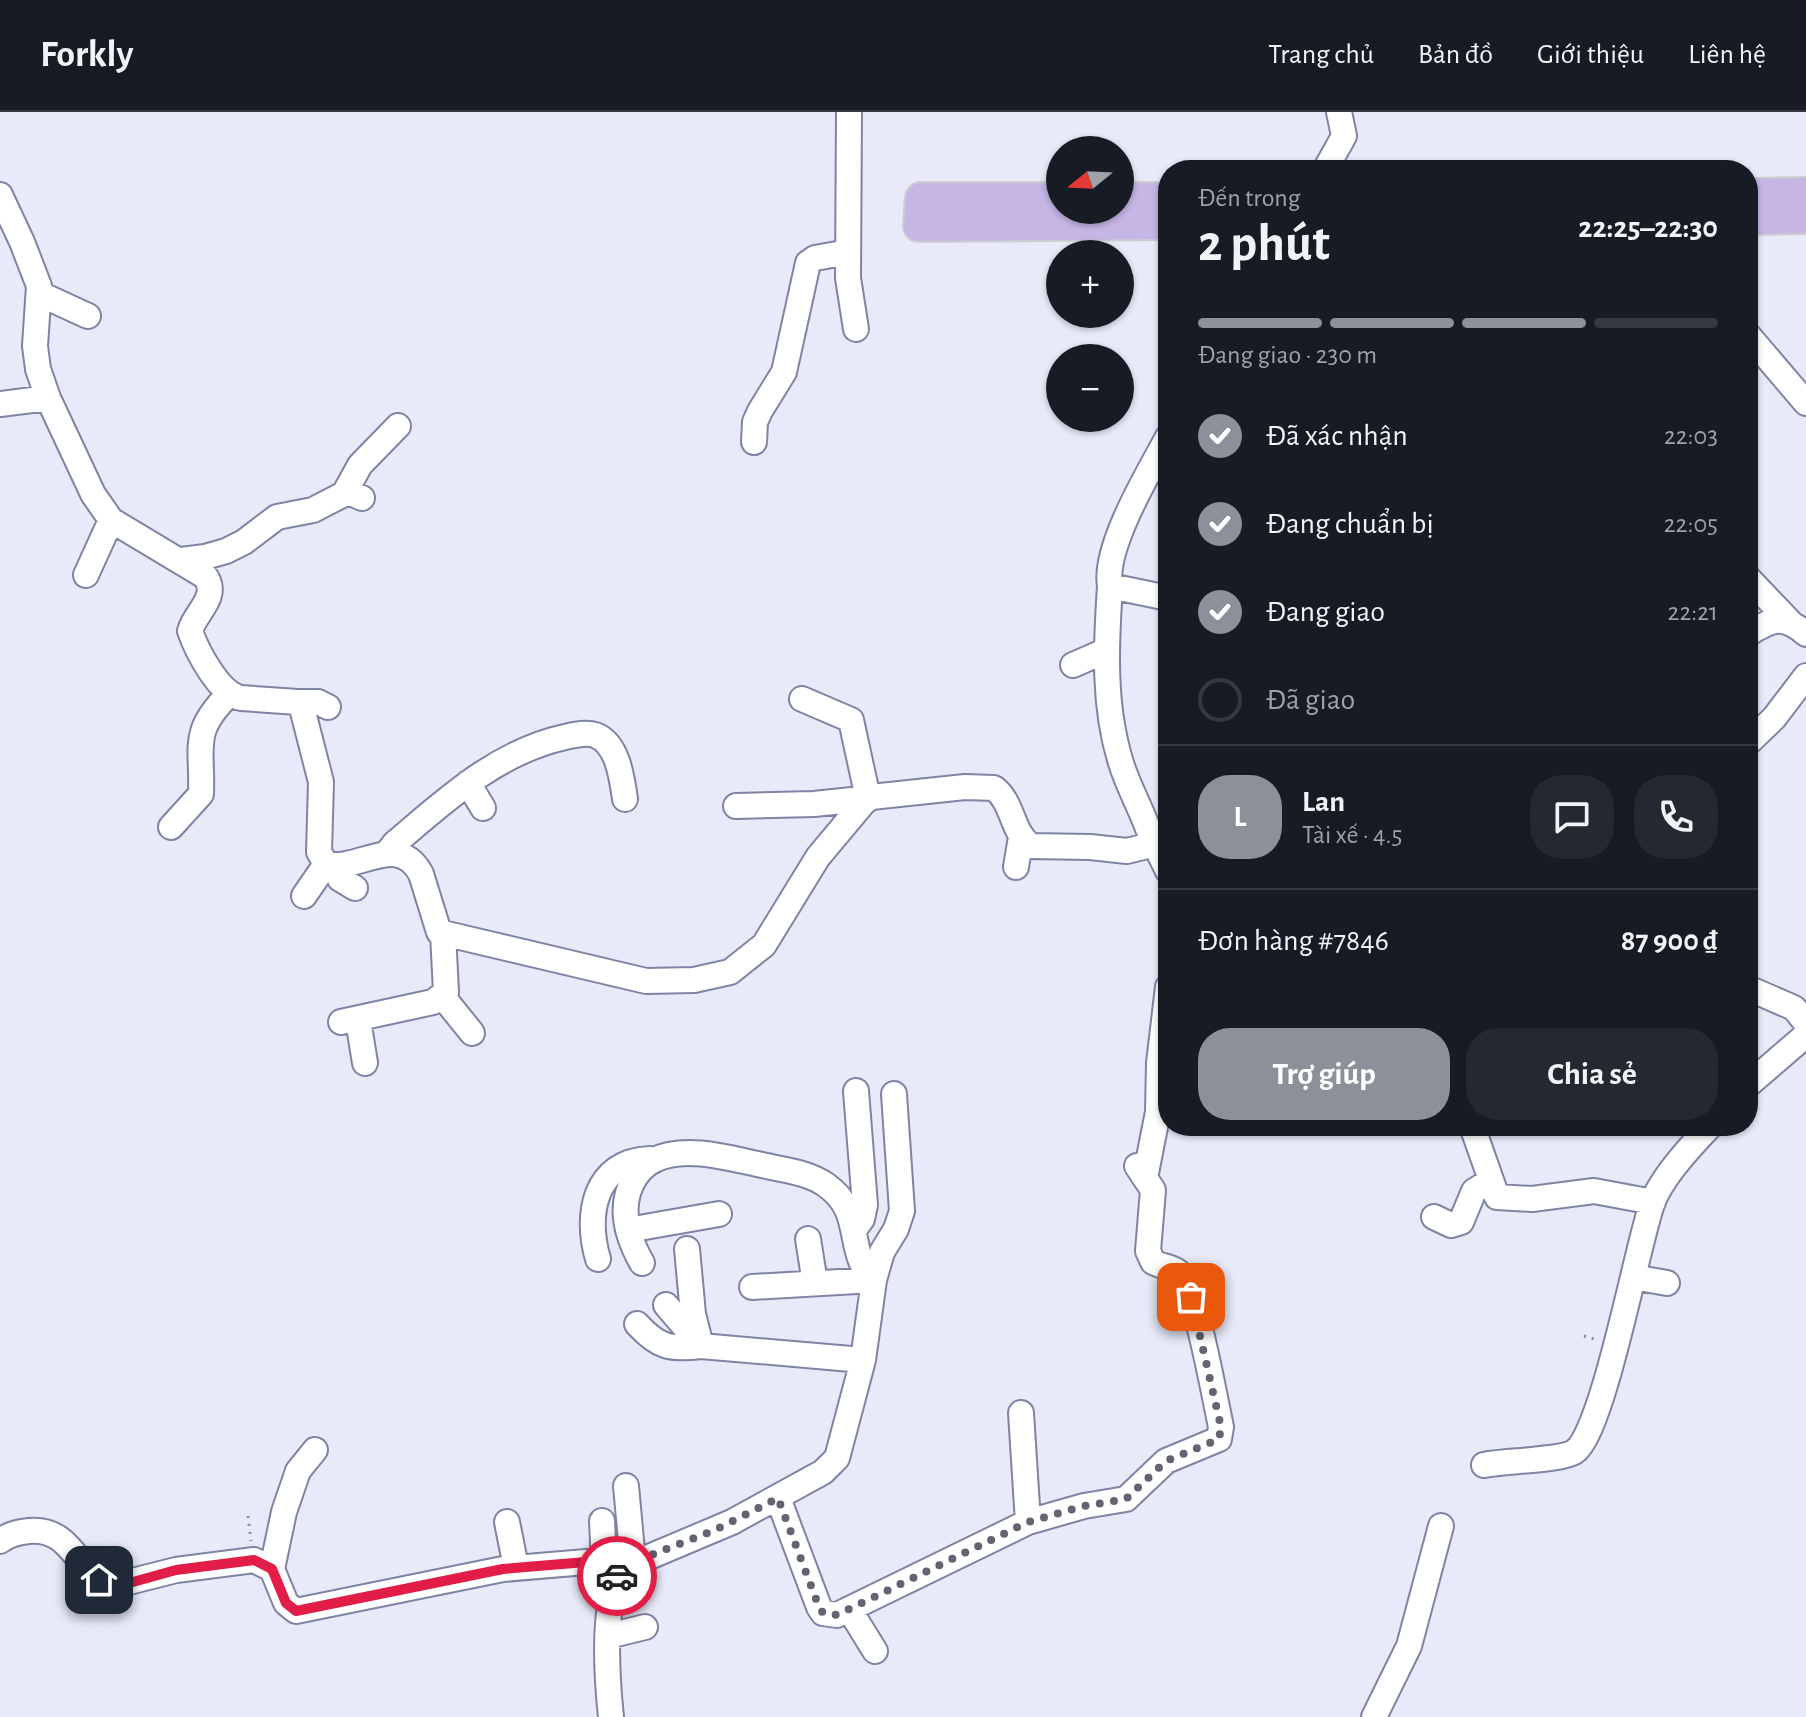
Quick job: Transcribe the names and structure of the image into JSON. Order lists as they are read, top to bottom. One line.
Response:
{"north":"left","page":{"header":"Forkly","nav":["Trang chủ","Bản đồ","Giới thiệu","Liên hệ"],"map_buttons":["+","−"],"heading":["2 phút","Đến trong","22:25–22:30"],"panel":["Lan","Tài xế · 4.5","Đơn hàng #7846","87 900 ₫"],"bar":"Đang giao · 230 m","list":[["Đã xác nhận","22:03"],["Đang chuẩn bị","22:05"],["Đang giao","22:21"],"Đã giao"],"round":"L","buttons":["Trợ giúp","Chia sẻ"]}}
